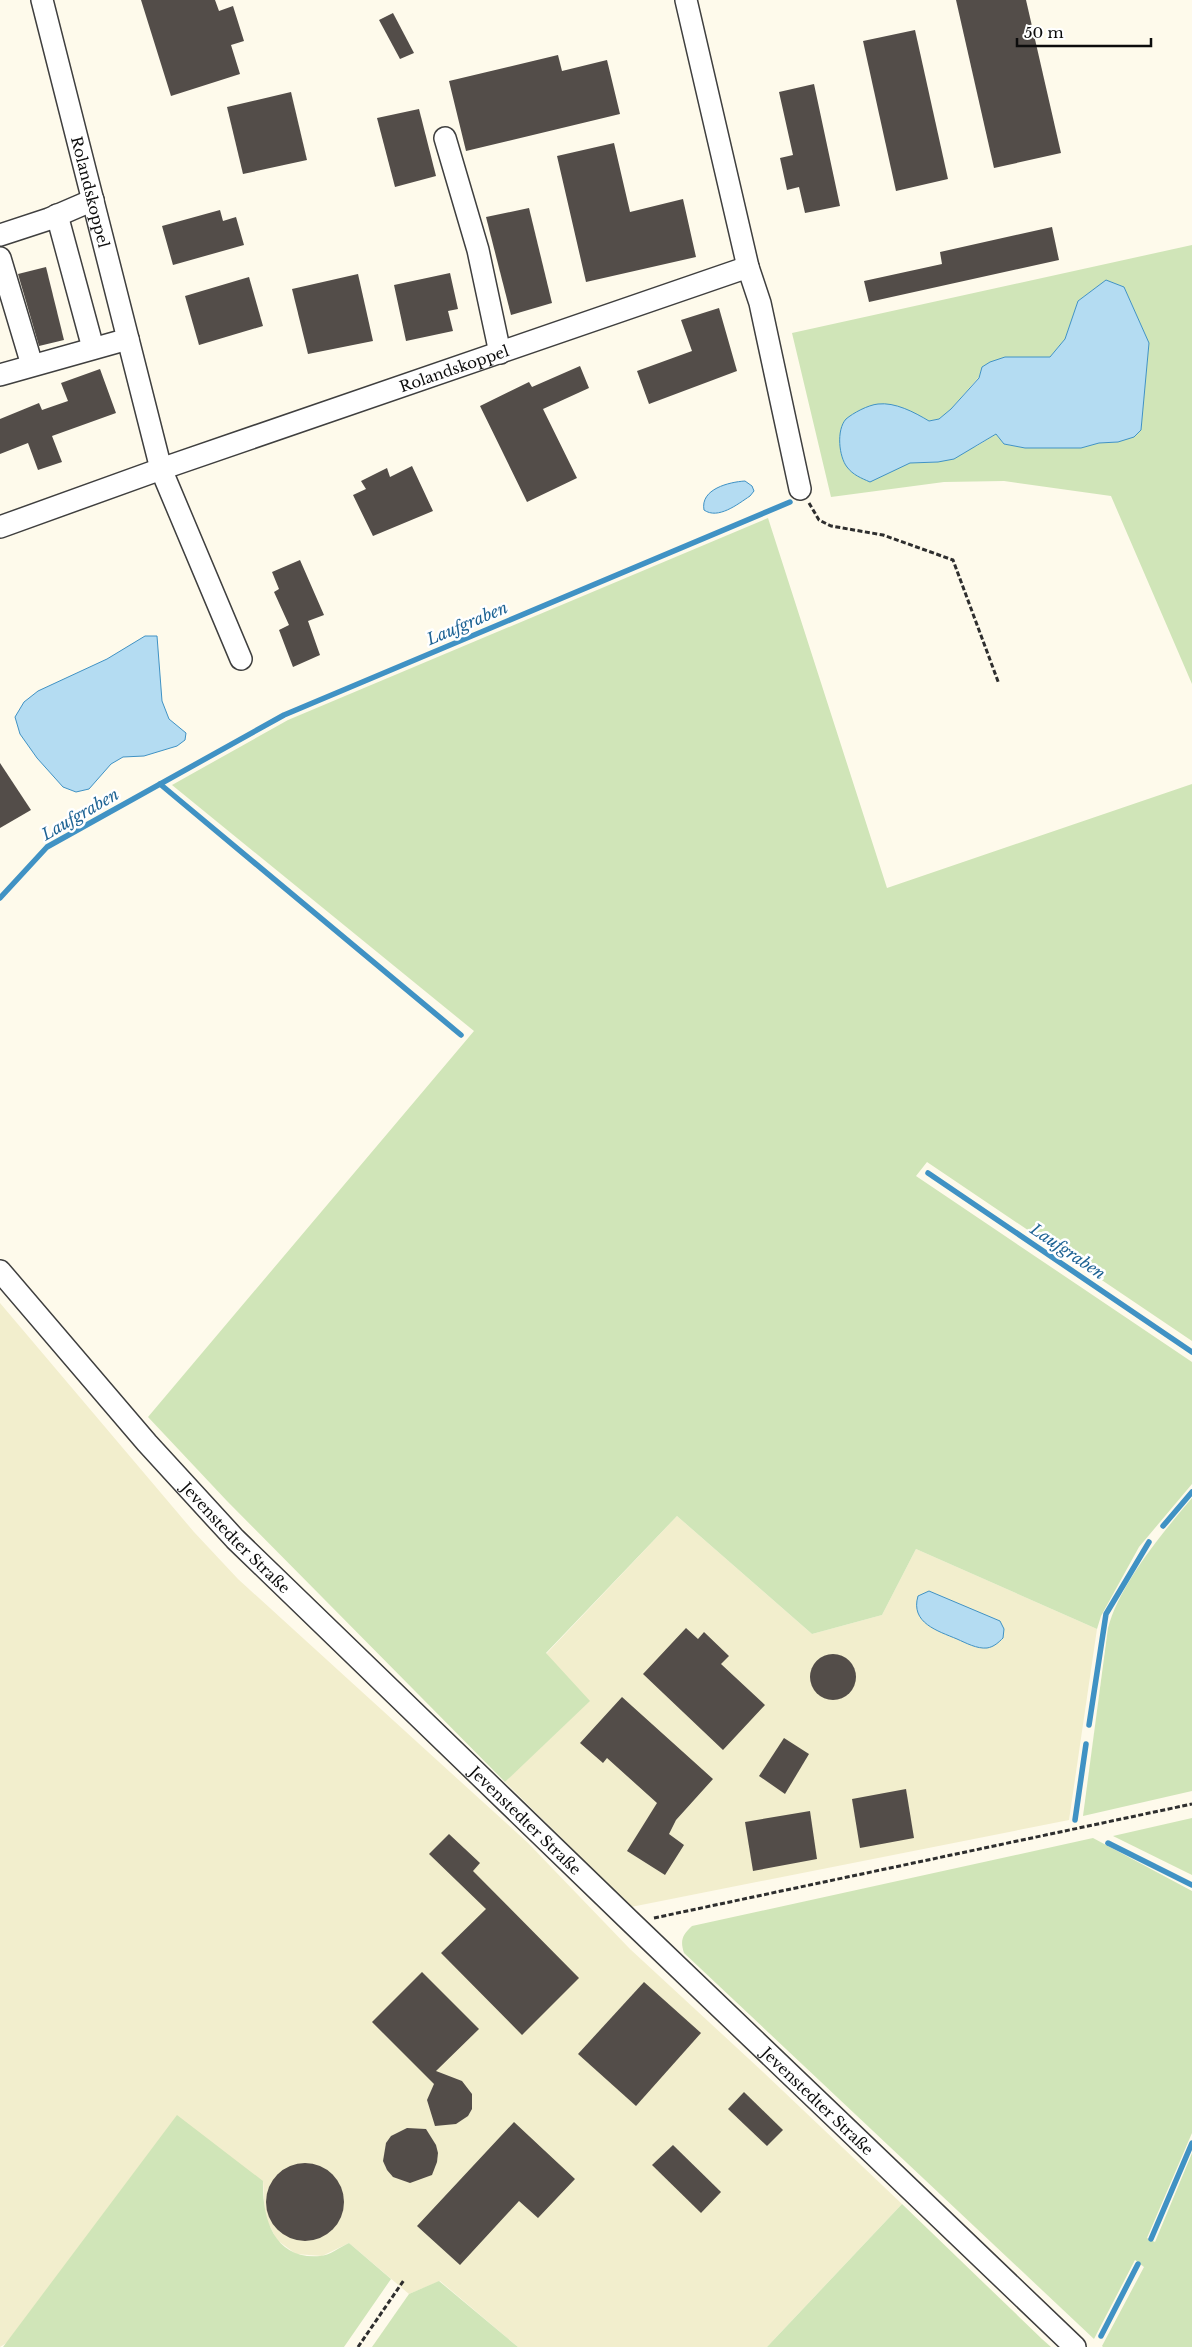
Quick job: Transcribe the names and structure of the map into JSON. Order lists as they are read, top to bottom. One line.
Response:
{"streets":{"street":["Rolandskoppel","Jevenstedter Straße"]},"water":["Laufgraben"],"scale_bar":"50 m"}
